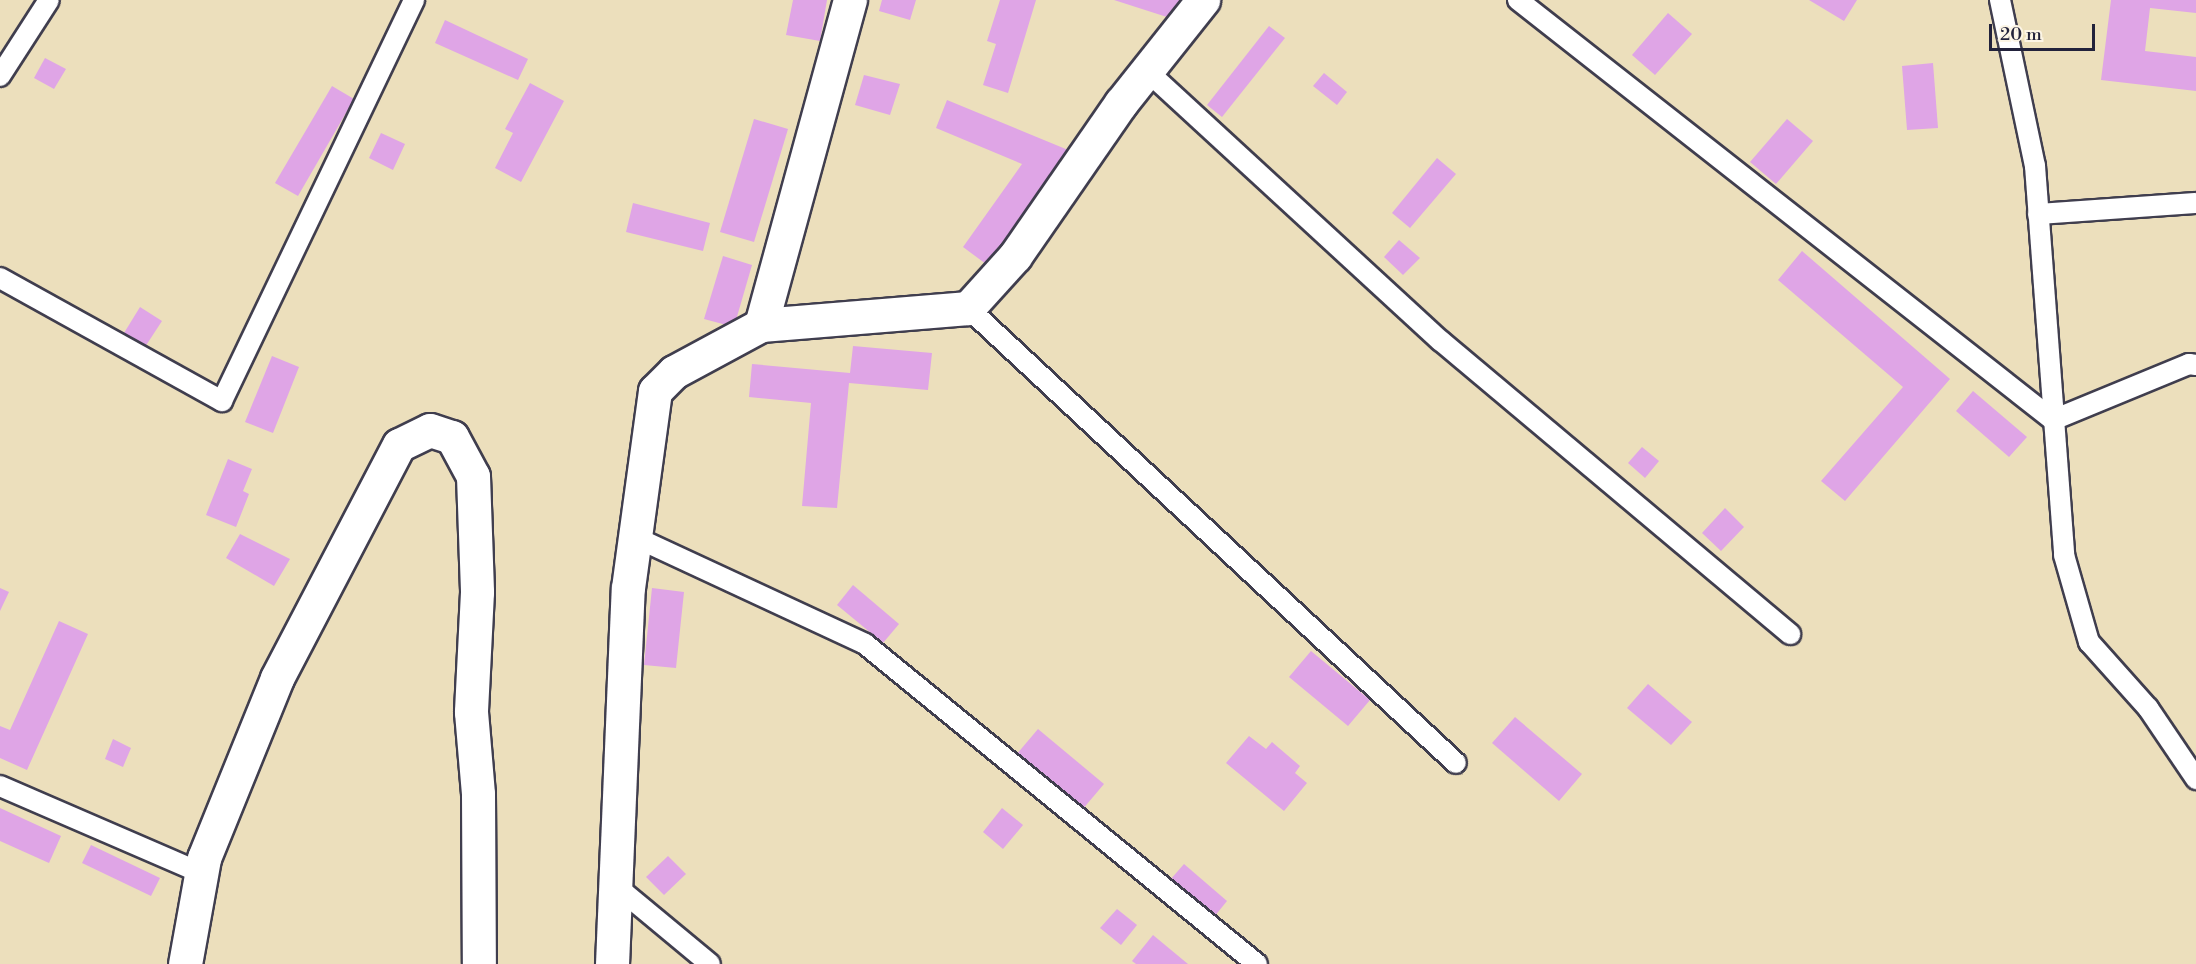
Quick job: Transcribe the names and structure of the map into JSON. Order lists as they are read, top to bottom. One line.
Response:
{"scale_bar":"20 m"}
